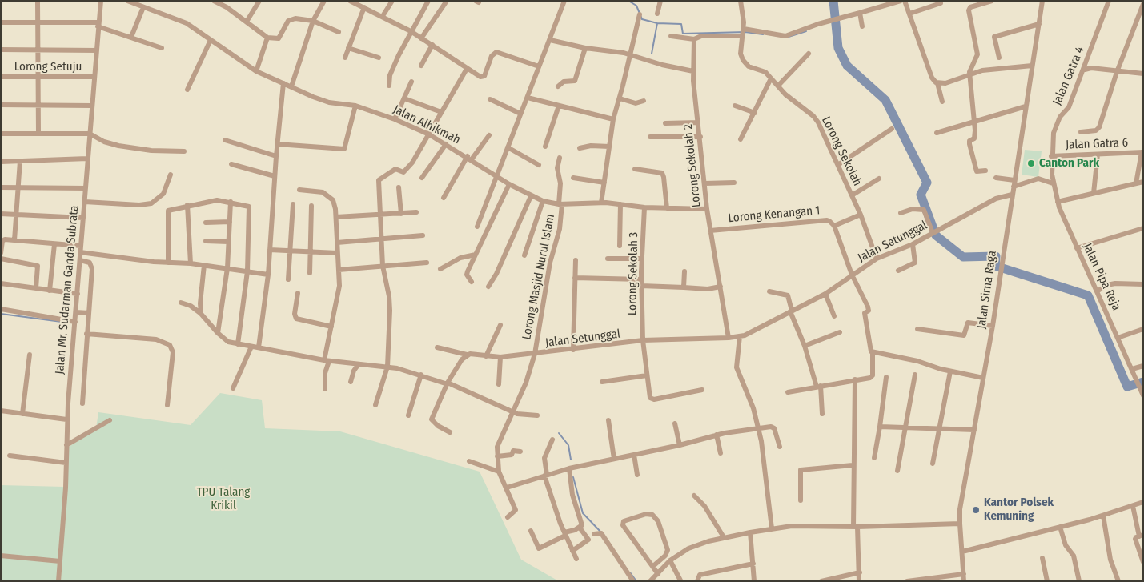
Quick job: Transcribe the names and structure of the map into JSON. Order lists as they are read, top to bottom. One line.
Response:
{"streets":{"street":["Lorong Setuju","Jalan Gatra 4","Jalan Alhikmah","Jalan Gatra 6","Lorong Sekolah","Lorong Sekolah 2","Lorong Kenangan 1","Jalan Setunggal","Lorong Sekolah 3","Lorong Masjid Nurul Islam","Jalan Pipa Reja","Jalan Mr. Sudarman Ganda Subrata","Jalan Sirna Raga"]},"crossings":[["Lorong Setuju","Jalan Mr. Sudarman Ganda Subrata"],["Jalan Gatra 4","Jalan Gatra 6"],["Jalan Gatra 4","Jalan Pipa Reja"],["Jalan Alhikmah","Lorong Sekolah 2"],["Jalan Alhikmah","Lorong Sekolah 3"],["Jalan Alhikmah","Lorong Masjid Nurul Islam"],["Lorong Sekolah","Jalan Setunggal"],["Lorong Sekolah 2","Lorong Kenangan 1"],["Lorong Sekolah 2","Jalan Setunggal"],["Lorong Kenangan 1","Jalan Setunggal"],["Jalan Setunggal","Lorong Sekolah 3"],["Jalan Setunggal","Lorong Masjid Nurul Islam"],["Jalan Setunggal","Jalan Sirna Raga"]],"parks":["TPU Talang Krikil"],"places":["Canton Park","Kantor Polsek Kemuning"]}
